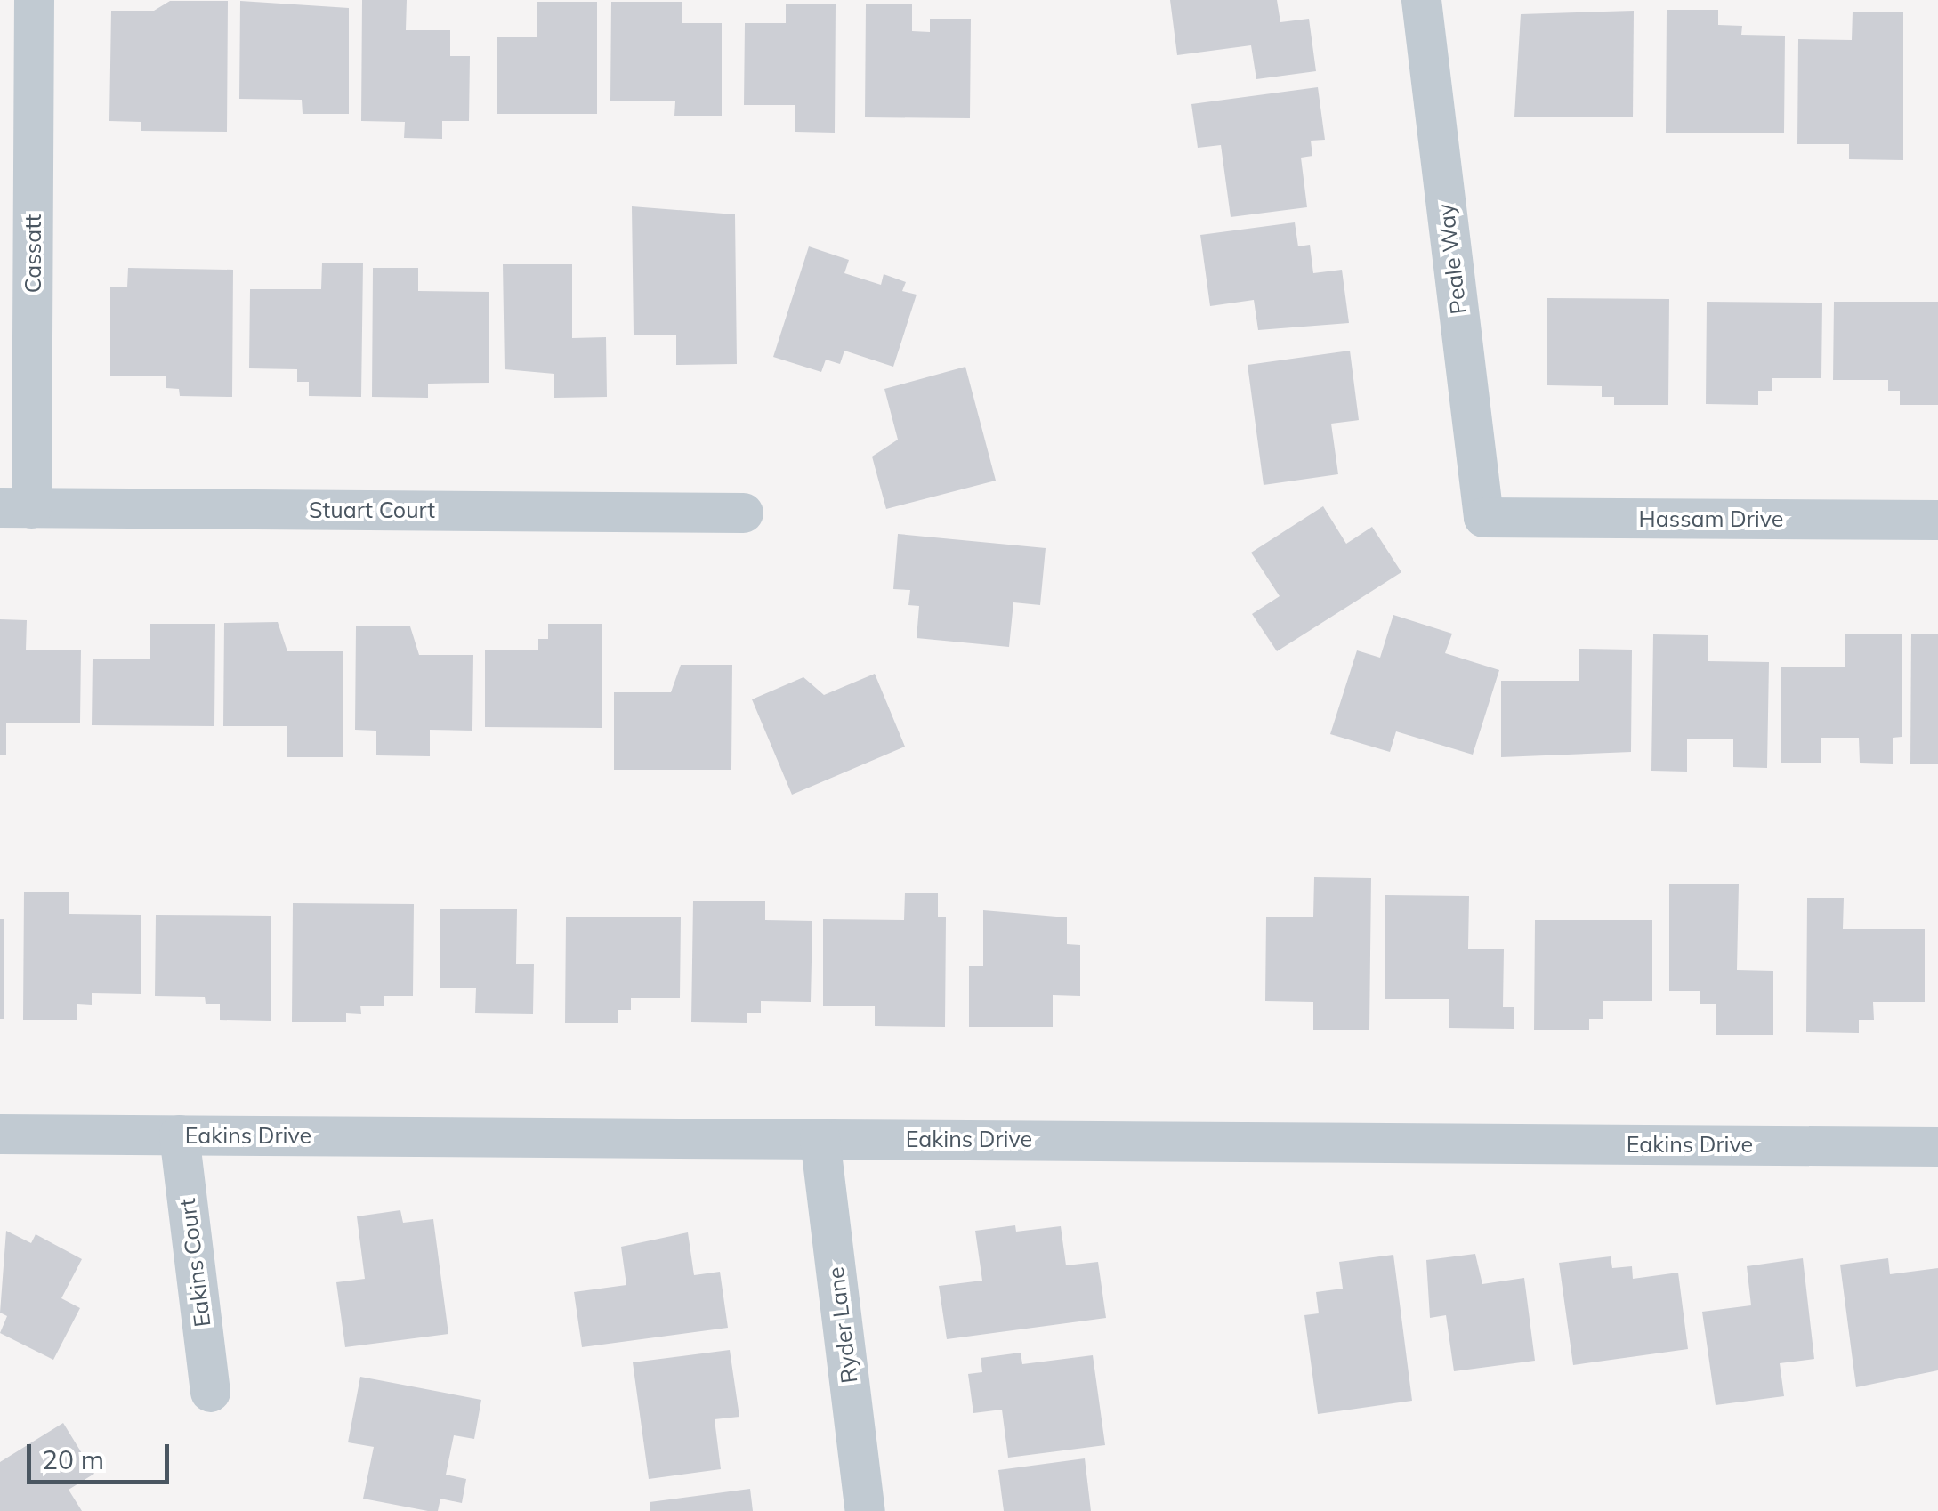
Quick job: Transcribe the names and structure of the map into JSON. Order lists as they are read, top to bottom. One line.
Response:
{"streets":{"street":["Cassatt","Peale Way","Stuart Court","Hassam Drive","Eakins Drive","Eakins Court","Ryder Lane"]},"crossings":[["Cassatt","Stuart Court"],["Peale Way","Hassam Drive"],["Eakins Drive","Eakins Court"],["Eakins Drive","Ryder Lane"]],"scale_bar":"20 m"}
